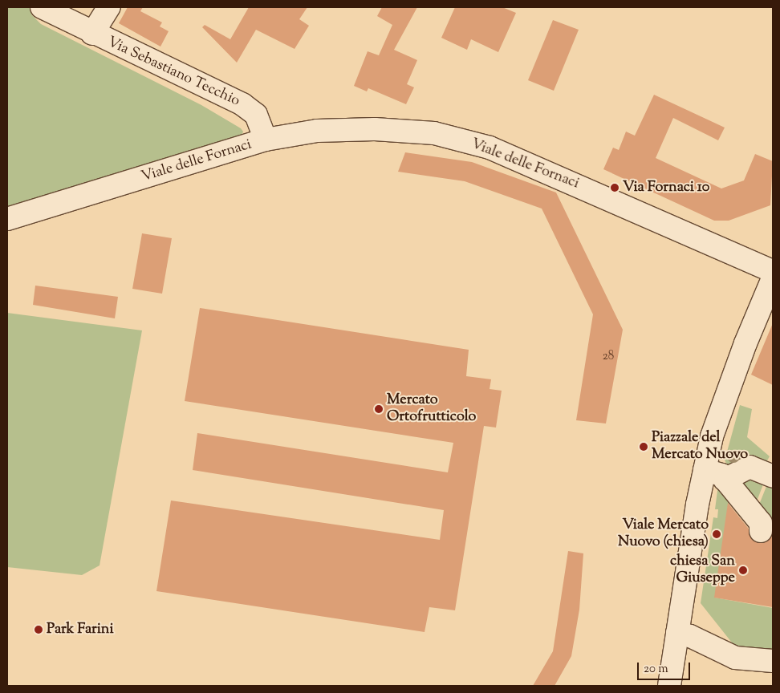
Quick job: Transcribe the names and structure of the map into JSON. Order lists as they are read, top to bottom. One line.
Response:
{"streets":{"street":["Via Sebastiano Tecchio","Viale delle Fornaci"]},"crossings":[["Via Sebastiano Tecchio","Viale delle Fornaci"]],"places":["Via Fornaci 10","Mercato Ortofrutticolo","Piazzale del Mercato Nuovo","Viale Mercato Nuovo (chiesa)","chiesa San Giuseppe","Park Farini"],"house_numbers":["28"],"scale_bar":"20 m"}
